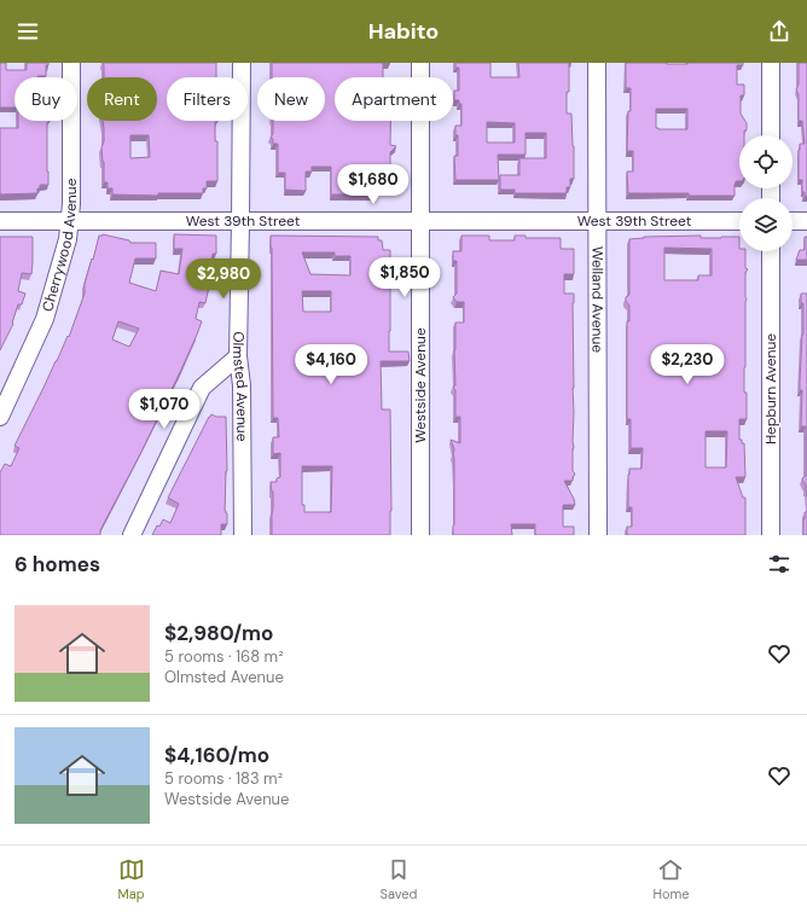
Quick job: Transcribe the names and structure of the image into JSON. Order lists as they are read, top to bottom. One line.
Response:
{"streets":{"street":["West 39th Street","Cherrywood Avenue","Welland Avenue","Olmsted Avenue","Westside Avenue","Hepburn Avenue"]},"crossings":[["West 39th Street","Cherrywood Avenue"],["West 39th Street","Welland Avenue"],["West 39th Street","Olmsted Avenue"],["West 39th Street","Westside Avenue"]],"page":{"header":"Habito","chip":["Buy","Rent","Filters","New","Apartment"],"price":["$1,680","$1,850","$2,980","$4,160","$2,230","$1,070"],"heading":"6 homes","list":[{"name":"$2,980/mo","note":"5 rooms · 168 m² · Olmsted Avenue"},{"name":"$4,160/mo","note":"5 rooms · 183 m² · Westside Avenue"}],"tabs":["Map","Saved","Home"]}}
